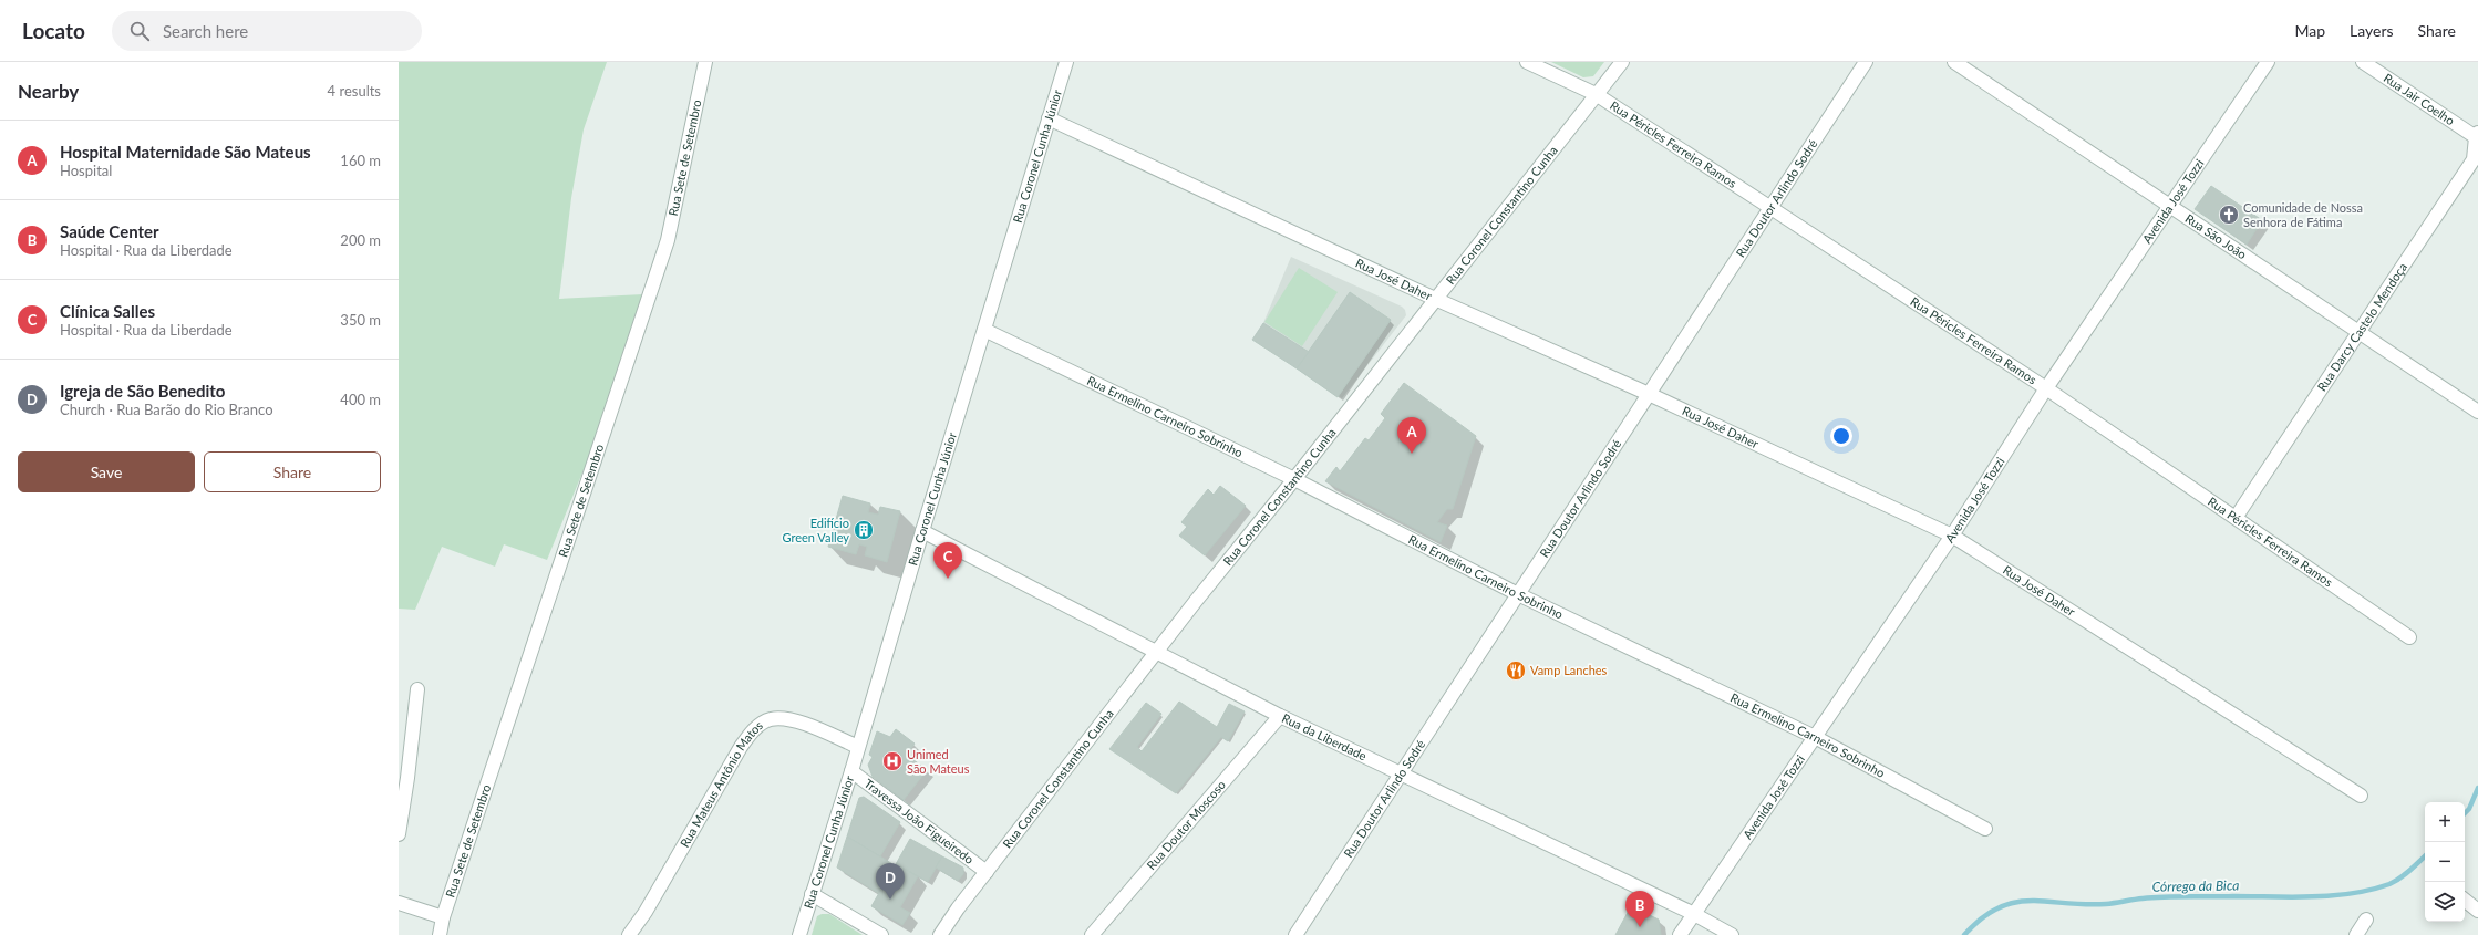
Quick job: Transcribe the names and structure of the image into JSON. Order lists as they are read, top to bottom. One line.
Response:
{"streets":{"street":["Rua Jair Coelho","Rua Péricles Ferreira Ramos","Rua Coronel Cunha Júnior","Rua Sete de Setembro","Rua Doutor Arlindo Sodré","Avenida José Tozzi","Rua Coronel Constantino Cunha","Rua São João","Rua José Daher","Rua Darcy Castelo Mendoça","Rua Ermelino Carneiro Sobrinho","Rua da Liberdade","Rua Mateus Antônio Matos","Travessa João Figueiredo","Rua Doutor Moscoso"]},"crossings":[["Rua Jair Coelho","Rua Darcy Castelo Mendoça"],["Rua Péricles Ferreira Ramos","Rua Doutor Arlindo Sodré"],["Rua Péricles Ferreira Ramos","Avenida José Tozzi"],["Rua Péricles Ferreira Ramos","Rua Coronel Constantino Cunha"],["Rua Péricles Ferreira Ramos","Rua Darcy Castelo Mendoça"],["Rua Coronel Cunha Júnior","Rua José Daher"],["Rua Coronel Cunha Júnior","Rua Ermelino Carneiro Sobrinho"],["Rua Coronel Cunha Júnior","Rua da Liberdade"],["Rua Coronel Cunha Júnior","Rua Mateus Antônio Matos"],["Rua Coronel Cunha Júnior","Travessa João Figueiredo"],["Rua Doutor Arlindo Sodré","Rua José Daher"],["Rua Doutor Arlindo Sodré","Rua Ermelino Carneiro Sobrinho"],["Rua Doutor Arlindo Sodré","Rua da Liberdade"],["Avenida José Tozzi","Rua São João"],["Avenida José Tozzi","Rua José Daher"],["Avenida José Tozzi","Rua Ermelino Carneiro Sobrinho"],["Avenida José Tozzi","Rua da Liberdade"],["Rua Coronel Constantino Cunha","Rua José Daher"],["Rua Coronel Constantino Cunha","Rua Ermelino Carneiro Sobrinho"],["Rua Coronel Constantino Cunha","Rua da Liberdade"],["Rua Coronel Constantino Cunha","Travessa João Figueiredo"],["Rua São João","Rua Darcy Castelo Mendoça"],["Rua da Liberdade","Rua Doutor Moscoso"]],"water":["Córrego da Bica"],"places":{"church":["Comunidade de Nossa Senhora de Fátima"],"building":["Edifício Green Valley"],"restaurant":["Vamp Lanches"],"hospital":["Unimed São Mateus"]},"page":{"header":"Locato","search":"Search here","nav":["Map","Layers","Share"],"heading":["Nearby","4 results"],"list":[{"mark":"A","name":"Hospital Maternidade São Mateus","note":"Hospital","value":"160 m"},{"mark":"B","name":"Saúde Center","note":"Hospital · Rua da Liberdade","value":"200 m"},{"mark":"C","name":"Clínica Salles","note":"Hospital · Rua da Liberdade","value":"350 m"},{"mark":"D","name":"Igreja de São Benedito","note":"Church · Rua Barão do Rio Branco","value":"400 m"}],"pins":["A","C","D","B"],"buttons":["Save","Share"],"map_buttons":["+","−"]}}
